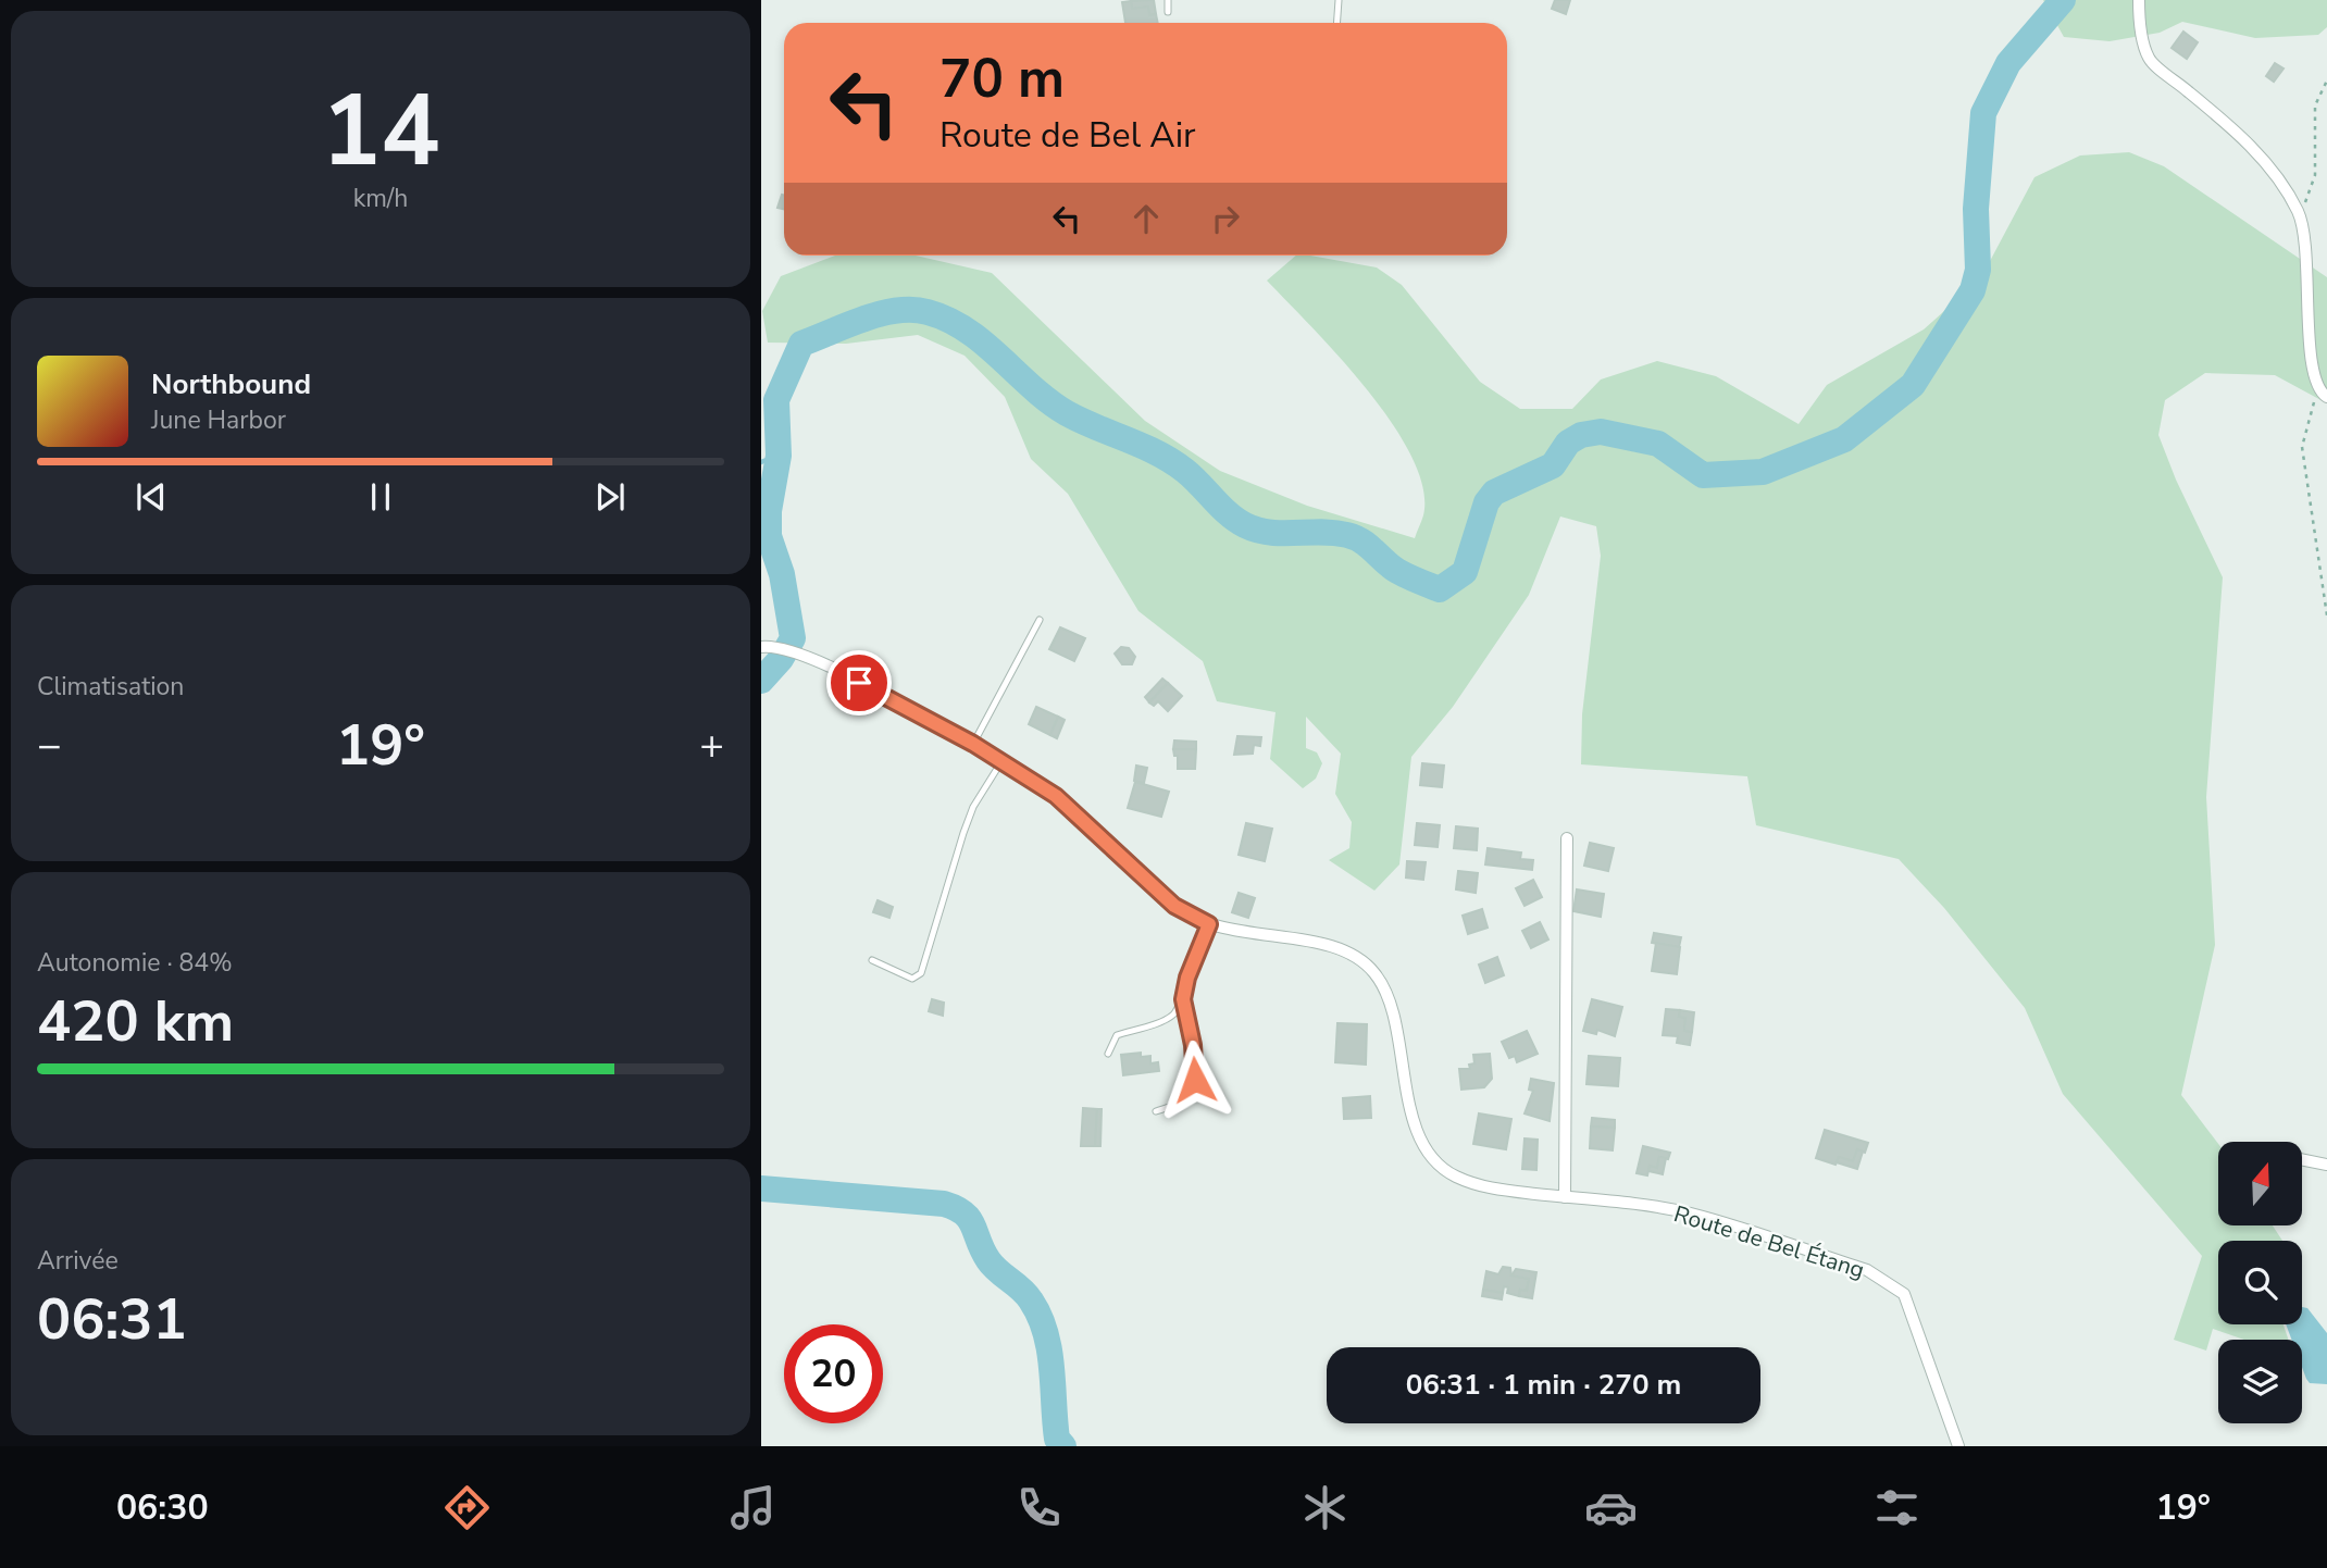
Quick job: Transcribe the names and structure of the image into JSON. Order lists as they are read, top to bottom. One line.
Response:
{"streets":{"street":["Route de Bel Étang"]},"north":"top","page":{"tile":[["14","km/h"],"Climatisation",["Autonomie · 84%","420 km"],["Arrivée","06:31"]],"turn":["70 m","Route de Bel Air"],"song":["Northbound","June Harbor"],"heat":["−","19°","+"],"limit":"20","trip":"06:31 · 1 min · 270 m","tabs":["06:30","19°"]}}
